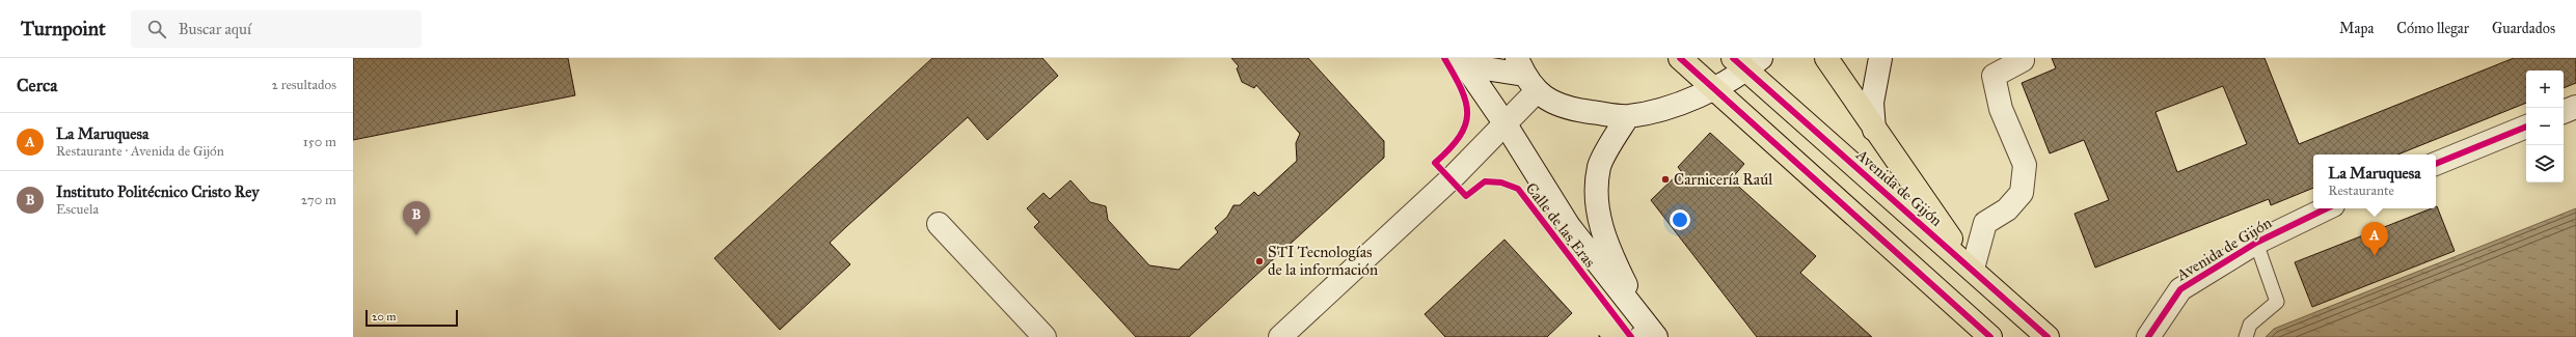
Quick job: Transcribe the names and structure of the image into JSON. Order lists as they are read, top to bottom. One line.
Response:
{"streets":{"highway":["Avenida de Gijón"],"street":["Calle de las Eras"]},"places":["Carnicería Raúl","STI Tecnologías de la información"],"scale_bar":"20 m","page":{"header":"Turnpoint","search":"Buscar aquí","nav":["Mapa","Cómo llegar","Guardados"],"heading":["Cerca","2 resultados"],"map_buttons":["+","−"],"list":[{"mark":"A","name":"La Maruquesa","note":"Restaurante · Avenida de Gijón","value":"150 m"},{"mark":"B","name":"Instituto Politécnico Cristo Rey","note":"Escuela","value":"270 m"}],"popup":["La Maruquesa","Restaurante"],"pins":["B","A"],"scale":"20 m"}}
